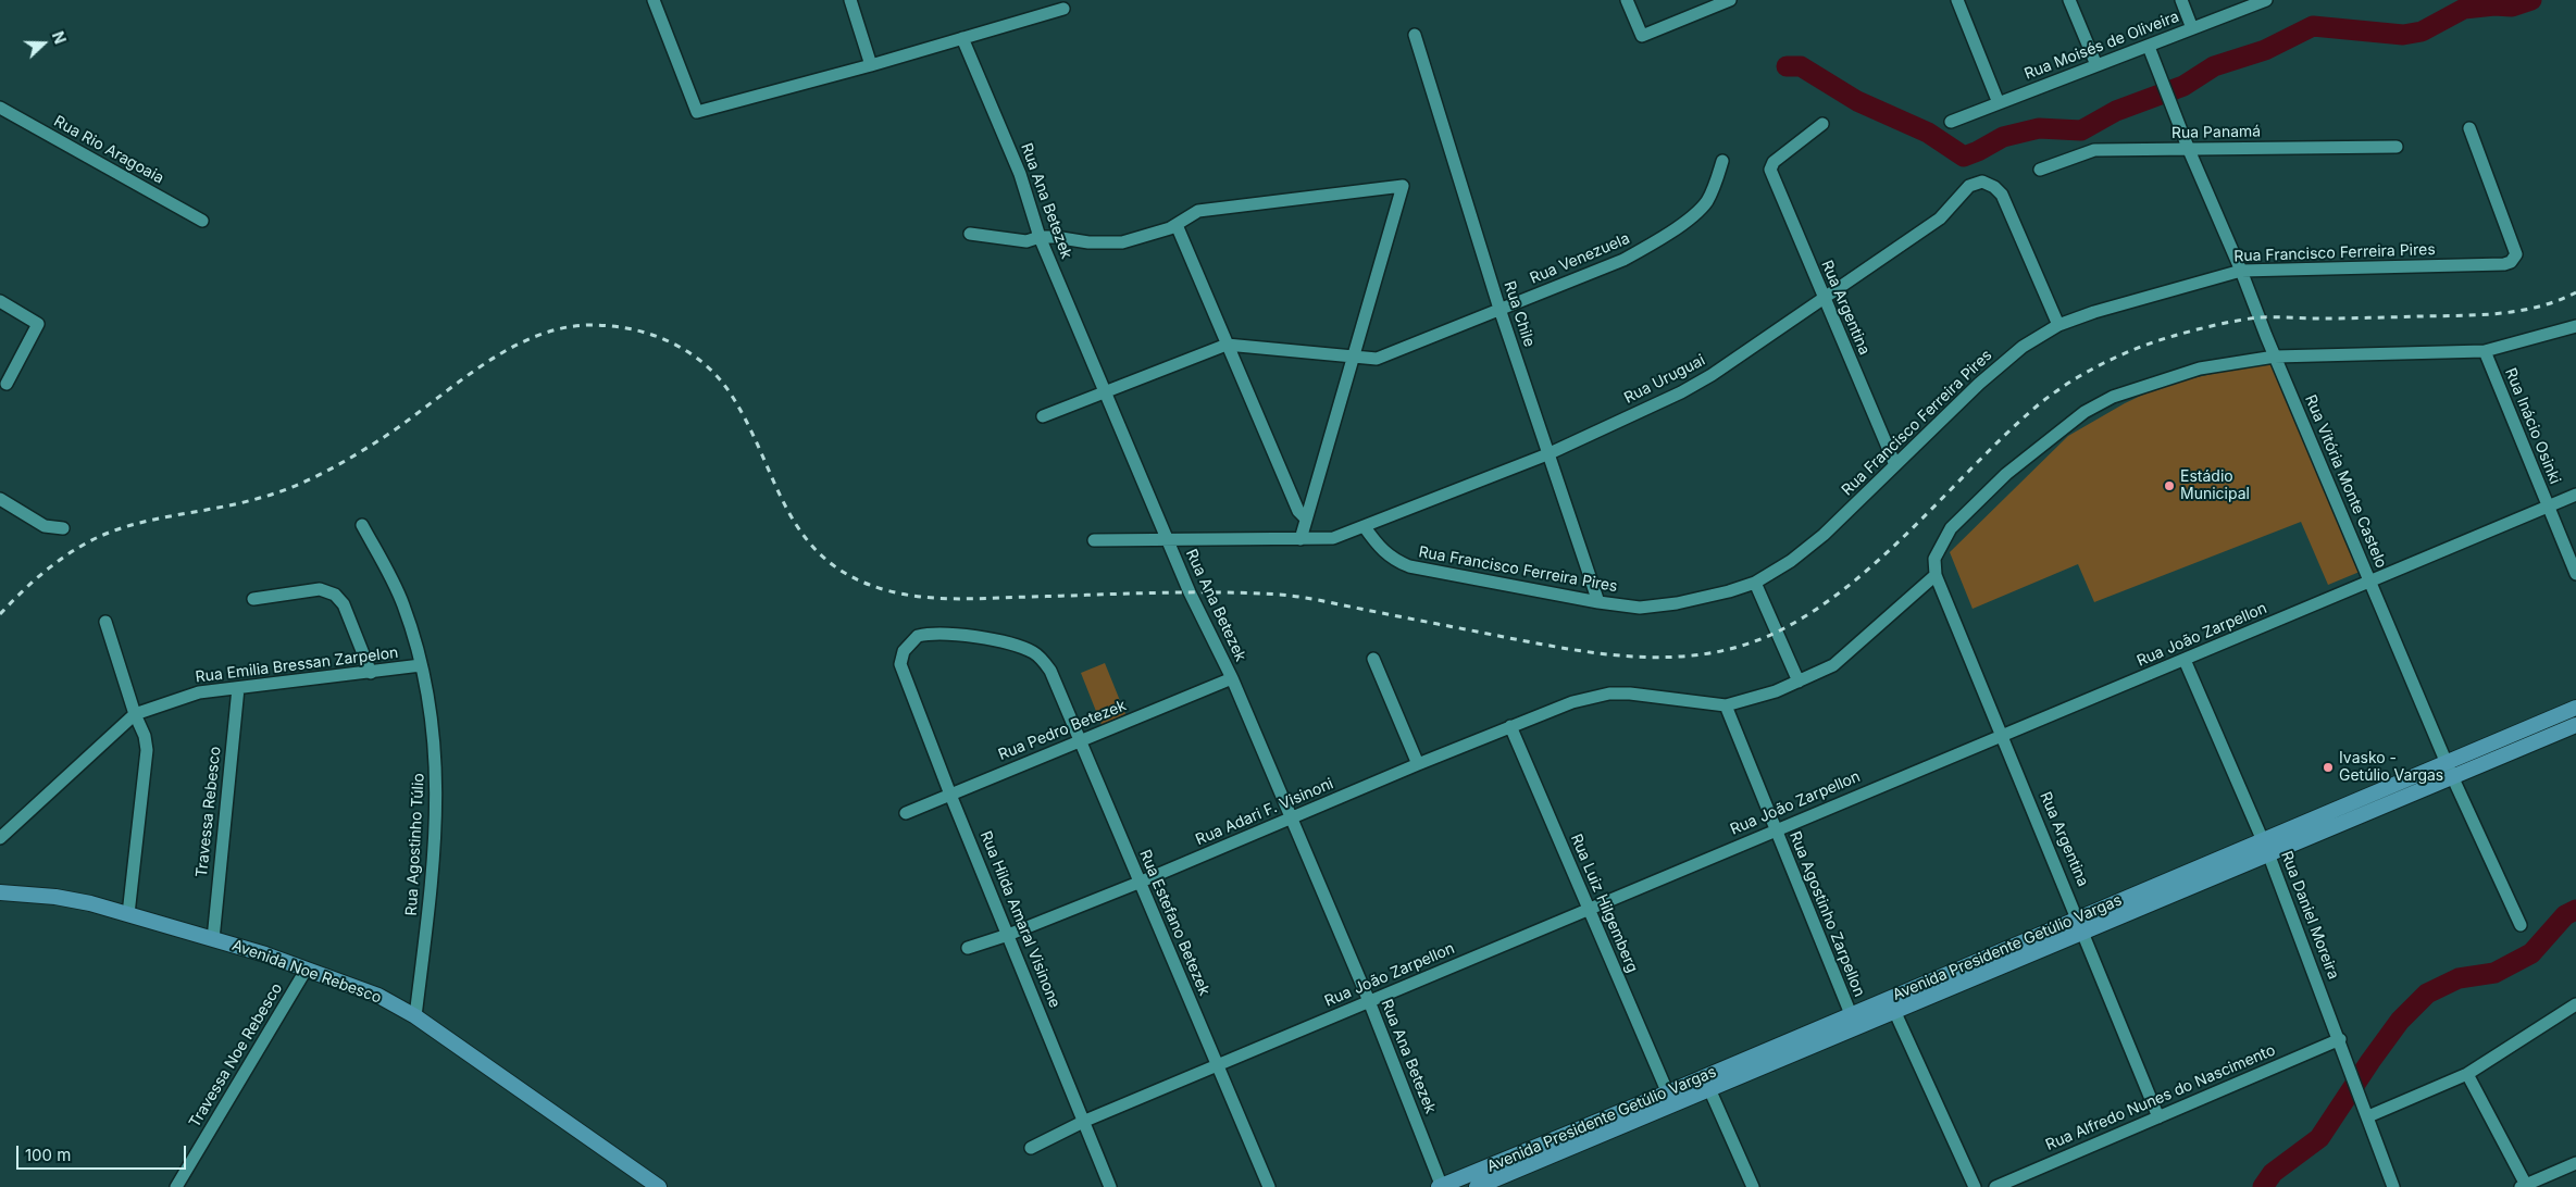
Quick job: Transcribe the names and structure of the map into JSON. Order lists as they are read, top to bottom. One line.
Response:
{"streets":{"main road":["Avenida Presidente Getúlio Vargas","Avenida Noe Rebesco"],"street":["Rua Moisés de Oliveira","Rua Panamá","Rua Rio Aragoaia","Rua Ana Betezek","Rua Francisco Ferreira Pires","Rua Venezuela","Rua Argentina","Rua Chile","Rua Uruguai","Rua Inácio Osinki","Rua Vitória Monte Castelo","Rua João Zarpellon","Rua Emilia Bressan Zarpelon","Rua Pedro Betezek","Travessa Rebesco","Rua Adari F. Visinoni","Rua Agostinho Túlio","Rua Luiz Hilgemberg","Rua Agostinho Zarpellon","Rua Daniel Moreira","Rua Hilda Amaral Visinone","Rua Estefano Betezek","Travessa Noe Rebesco","Rua Alfredo Nunes do Nascimento"]},"crossings":[["Rua Moisés de Oliveira","Rua Vitória Monte Castelo"],["Rua Panamá","Rua Vitória Monte Castelo"],["Rua Ana Betezek","Rua Uruguai"],["Rua Ana Betezek","Rua João Zarpellon"],["Rua Ana Betezek","Rua Pedro Betezek"],["Rua Ana Betezek","Rua Adari F. Visinoni"],["Rua Ana Betezek","Avenida Presidente Getúlio Vargas"],["Rua Francisco Ferreira Pires","Rua Argentina"],["Rua Francisco Ferreira Pires","Rua Chile"],["Rua Francisco Ferreira Pires","Rua Uruguai"],["Rua Francisco Ferreira Pires","Rua Vitória Monte Castelo"],["Rua Venezuela","Rua Chile"],["Rua Argentina","Rua Uruguai"],["Rua Argentina","Rua João Zarpellon"],["Rua Argentina","Rua Adari F. Visinoni"],["Rua Argentina","Avenida Presidente Getúlio Vargas"],["Rua Argentina","Rua Alfredo Nunes do Nascimento"],["Rua Chile","Rua Uruguai"],["Rua Inácio Osinki","Rua João Zarpellon"],["Rua Vitória Monte Castelo","Rua João Zarpellon"],["Rua Vitória Monte Castelo","Avenida Presidente Getúlio Vargas"],["Rua João Zarpellon","Rua Luiz Hilgemberg"],["Rua João Zarpellon","Rua Agostinho Zarpellon"],["Rua João Zarpellon","Rua Daniel Moreira"],["Rua João Zarpellon","Rua Hilda Amaral Visinone"],["Rua João Zarpellon","Rua Estefano Betezek"],["Rua Emilia Bressan Zarpelon","Travessa Rebesco"],["Rua Emilia Bressan Zarpelon","Rua Agostinho Túlio"],["Rua Pedro Betezek","Rua Hilda Amaral Visinone"],["Rua Pedro Betezek","Rua Estefano Betezek"],["Travessa Rebesco","Avenida Noe Rebesco"],["Rua Adari F. Visinoni","Rua Luiz Hilgemberg"],["Rua Adari F. Visinoni","Rua Agostinho Zarpellon"],["Rua Adari F. Visinoni","Rua Hilda Amaral Visinone"],["Rua Adari F. Visinoni","Rua Estefano Betezek"],["Rua Agostinho Túlio","Avenida Noe Rebesco"],["Rua Luiz Hilgemberg","Avenida Presidente Getúlio Vargas"],["Rua Agostinho Zarpellon","Avenida Presidente Getúlio Vargas"],["Rua Daniel Moreira","Avenida Presidente Getúlio Vargas"],["Rua Daniel Moreira","Rua Alfredo Nunes do Nascimento"],["Rua Hilda Amaral Visinone","Rua Estefano Betezek"],["Avenida Noe Rebesco","Travessa Noe Rebesco"]],"places":["Estádio Municipal","Ivasko - Getúlio Vargas"],"scale_bar":"100 m","north":"right"}
